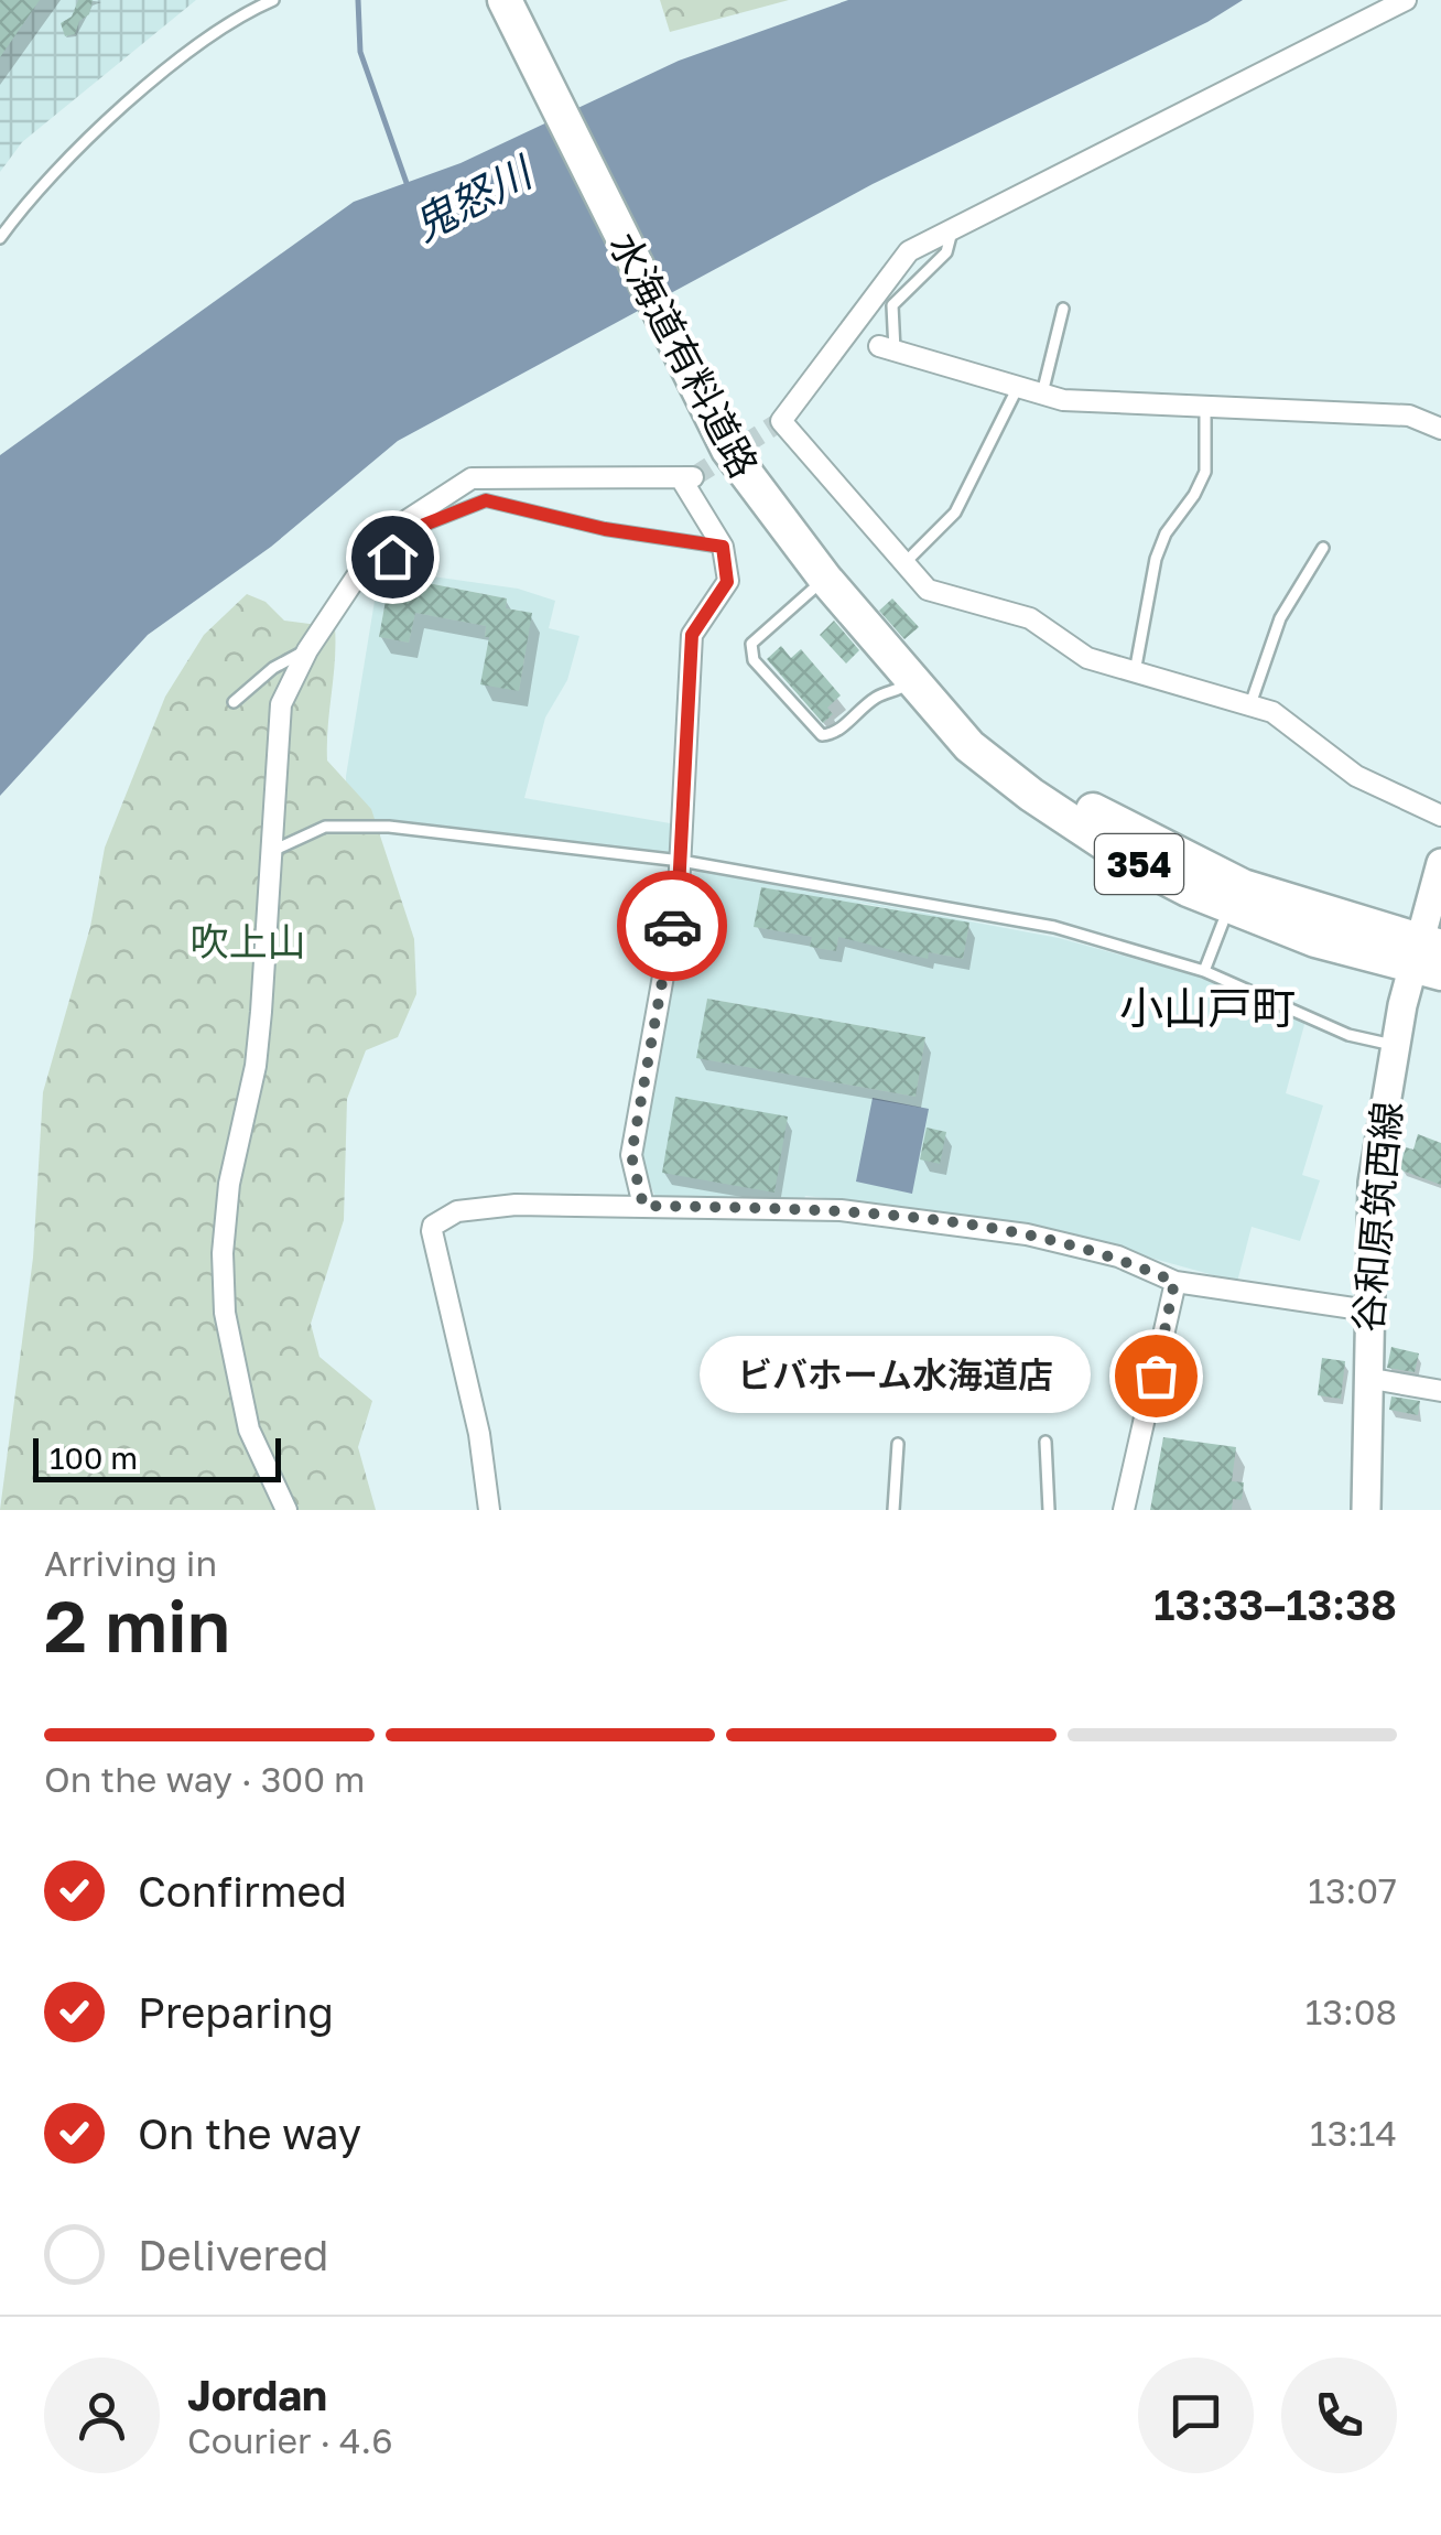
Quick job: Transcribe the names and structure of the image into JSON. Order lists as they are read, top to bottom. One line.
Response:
{"streets":{"highway":["水海道有料道路","354"],"main road":["谷和原筑西線"]},"crossings":[["水海道有料道路","谷和原筑西線"]],"districts":["小山戸町"],"water":["鬼怒川"],"parks":["吹上山"],"places":["ビバホーム水海道店"],"scale_bar":"100 m","page":{"bubble":"ビバホーム水海道店","scale":"100 m","heading":["2 min","Arriving in","13:33–13:38"],"panel":["Jordan","Courier · 4.6"],"bar":"On the way · 300 m","list":[["Confirmed","13:07"],["Preparing","13:08"],["On the way","13:14"],"Delivered"]}}
